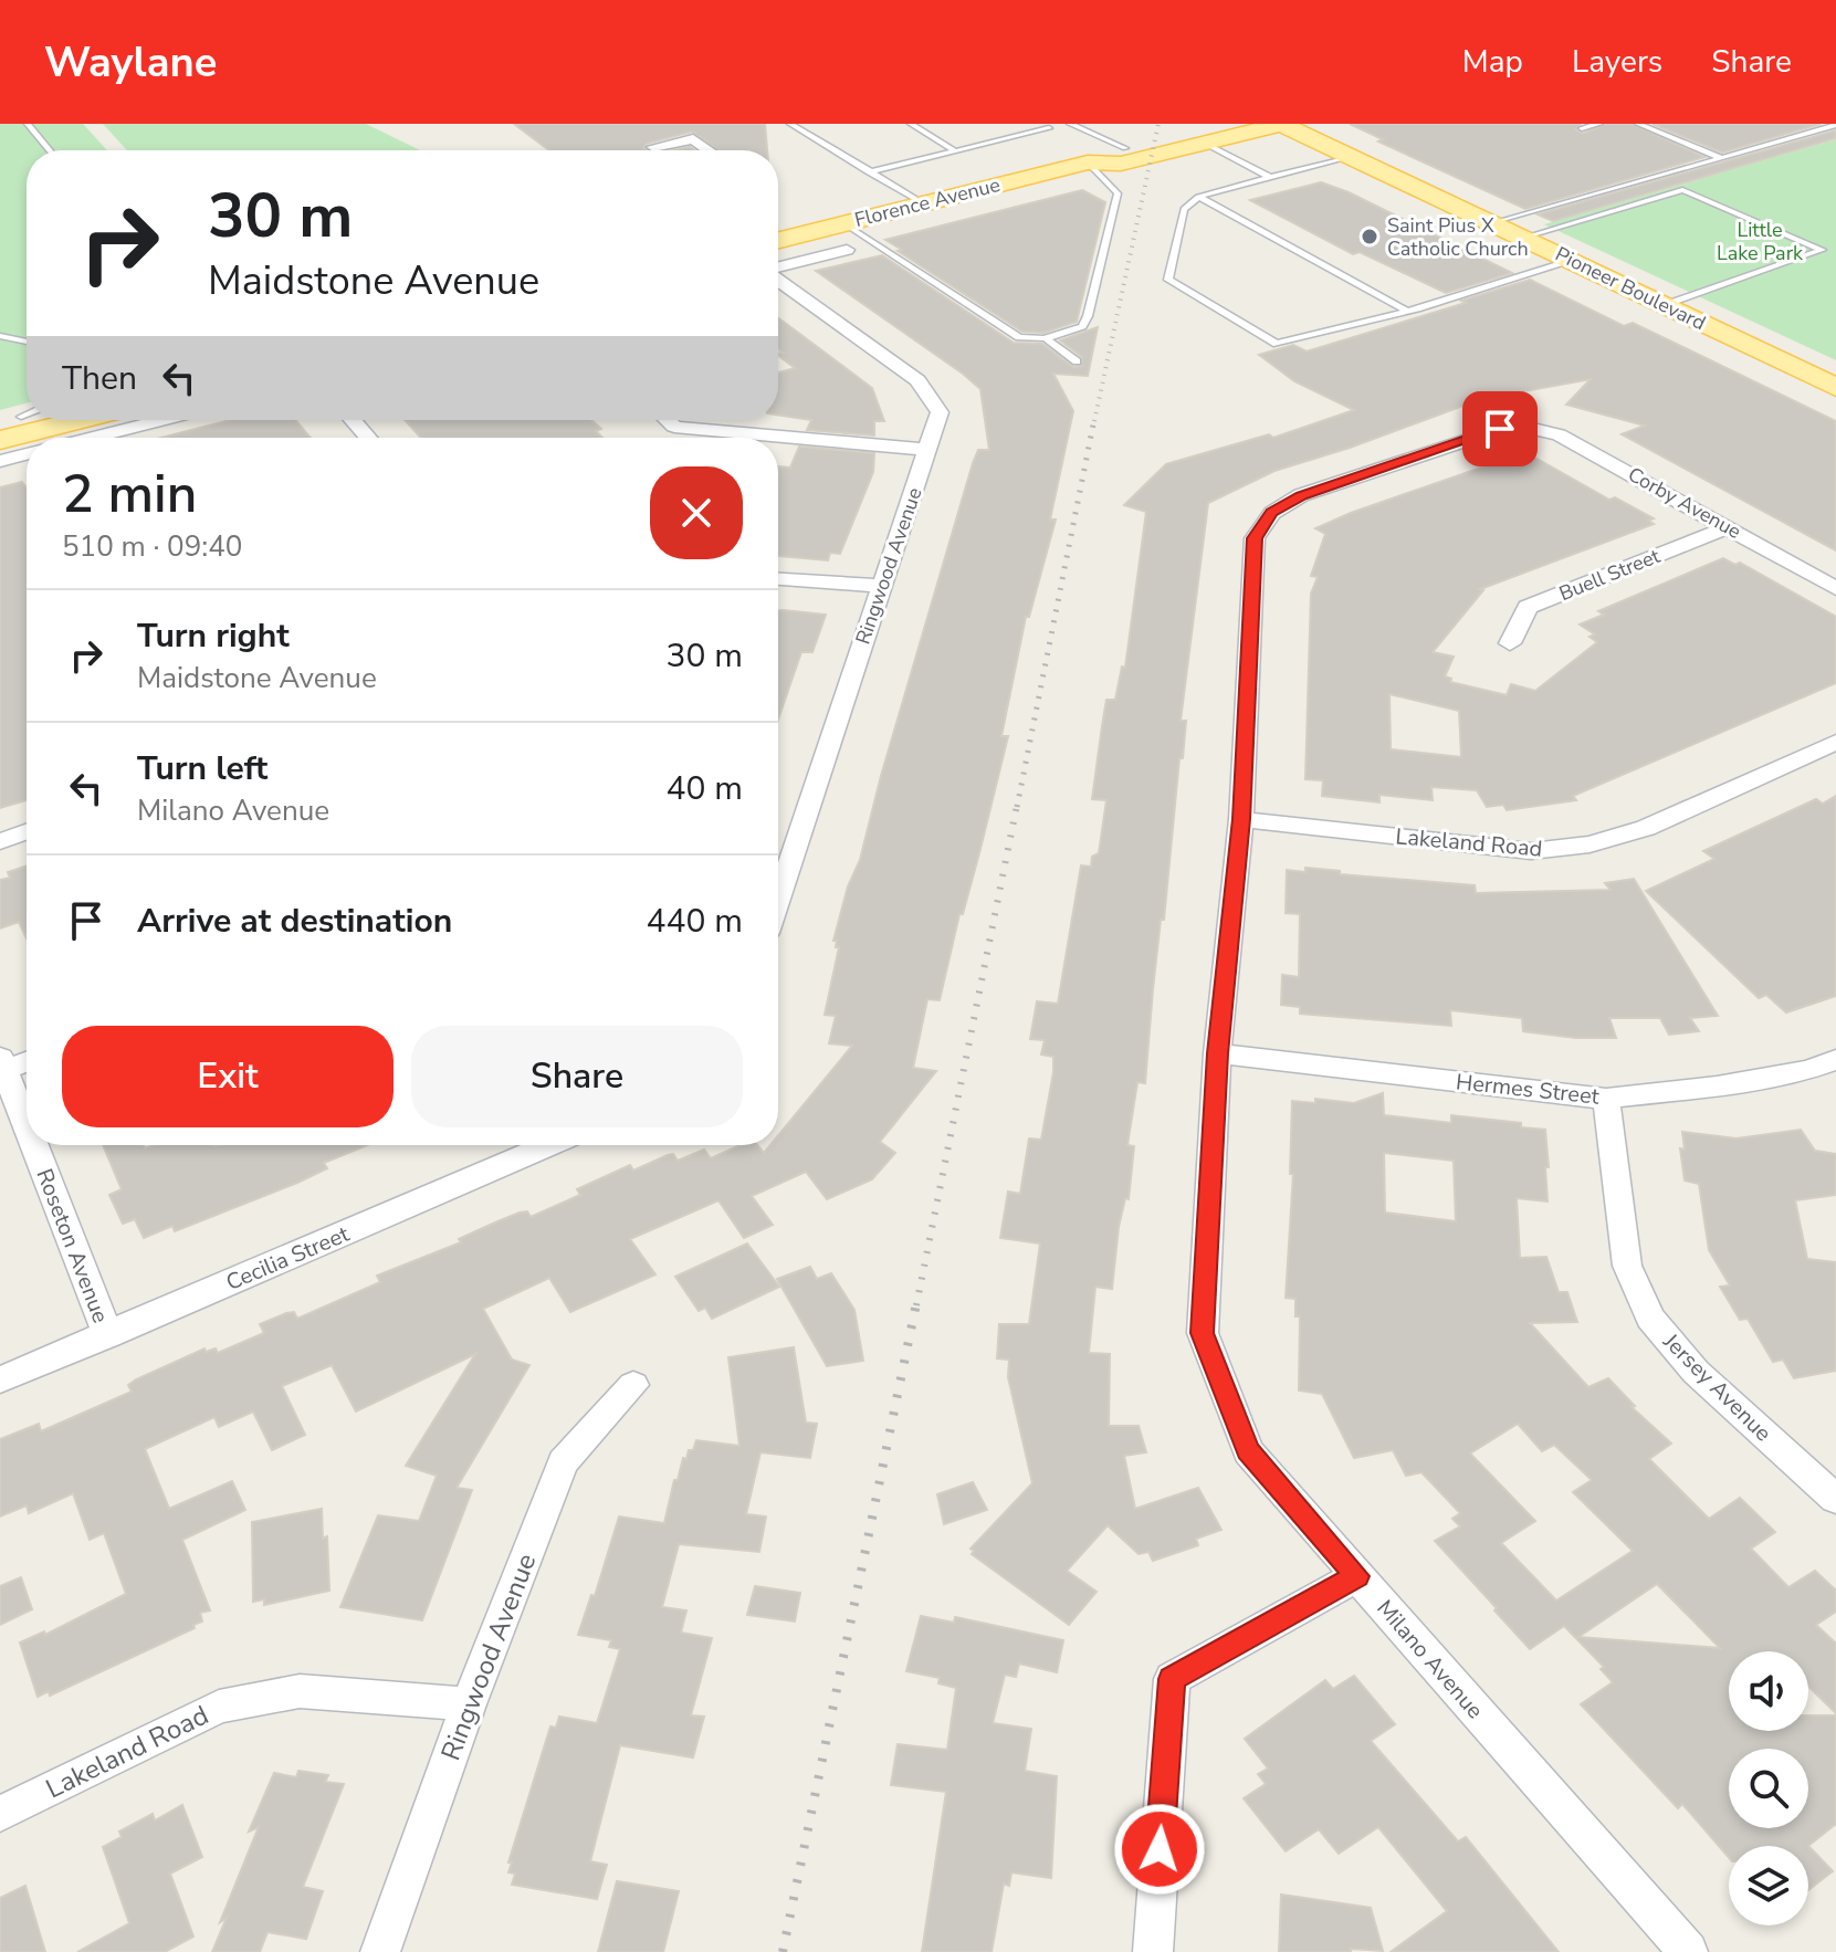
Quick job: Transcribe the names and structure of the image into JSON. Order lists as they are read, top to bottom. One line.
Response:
{"streets":{"main road":["Florence Avenue","Pioneer Boulevard"],"street":["Corby Avenue","Ringwood Avenue","Buell Street","Lakeland Road","Hermes Street","Roseton Avenue","Cecilia Street","Jersey Avenue","Milano Avenue"]},"crossings":[["Florence Avenue","Pioneer Boulevard"],["Corby Avenue","Buell Street"],["Corby Avenue","Milano Avenue"],["Ringwood Avenue","Lakeland Road"],["Lakeland Road","Milano Avenue"],["Hermes Street","Jersey Avenue"],["Hermes Street","Milano Avenue"],["Roseton Avenue","Cecilia Street"]],"parks":["Little Lake Park"],"places":["Saint Pius X Catholic Church"],"page":{"header":"Waylane","nav":["Map","Layers","Share"],"turn":["30 m","Maidstone Avenue"],"then":"Then","heading":["2 min","510 m · 09:40"],"list":[{"name":"Turn right","note":"Maidstone Avenue","value":"30 m"},{"name":"Turn left","note":"Milano Avenue","value":"40 m"},{"name":"Arrive at destination","value":"440 m"}],"buttons":["Exit","Share"]}}
